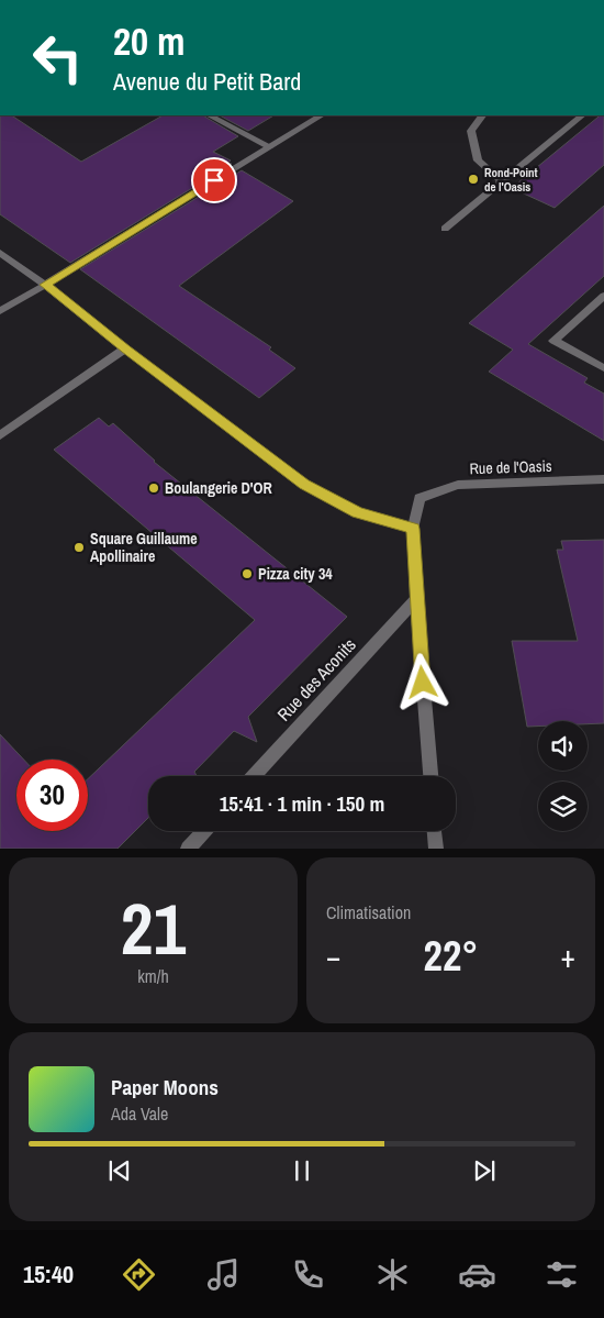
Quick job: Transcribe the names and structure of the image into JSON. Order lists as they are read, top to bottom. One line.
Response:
{"streets":{"street":["Rue de l'Oasis","Rue des Aconits"]},"places":["Rond-Point de l'Oasis","Boulangerie D'OR","Square Guillaume Apollinaire","Pizza city 34"],"page":{"turn":["20 m","Avenue du Petit Bard"],"limit":"30","trip":"15:41 · 1 min · 150 m","tile":[["21","km/h"],"Climatisation"],"heat":["−","22°","+"],"song":["Paper Moons","Ada Vale"],"tabs":"15:40"}}
